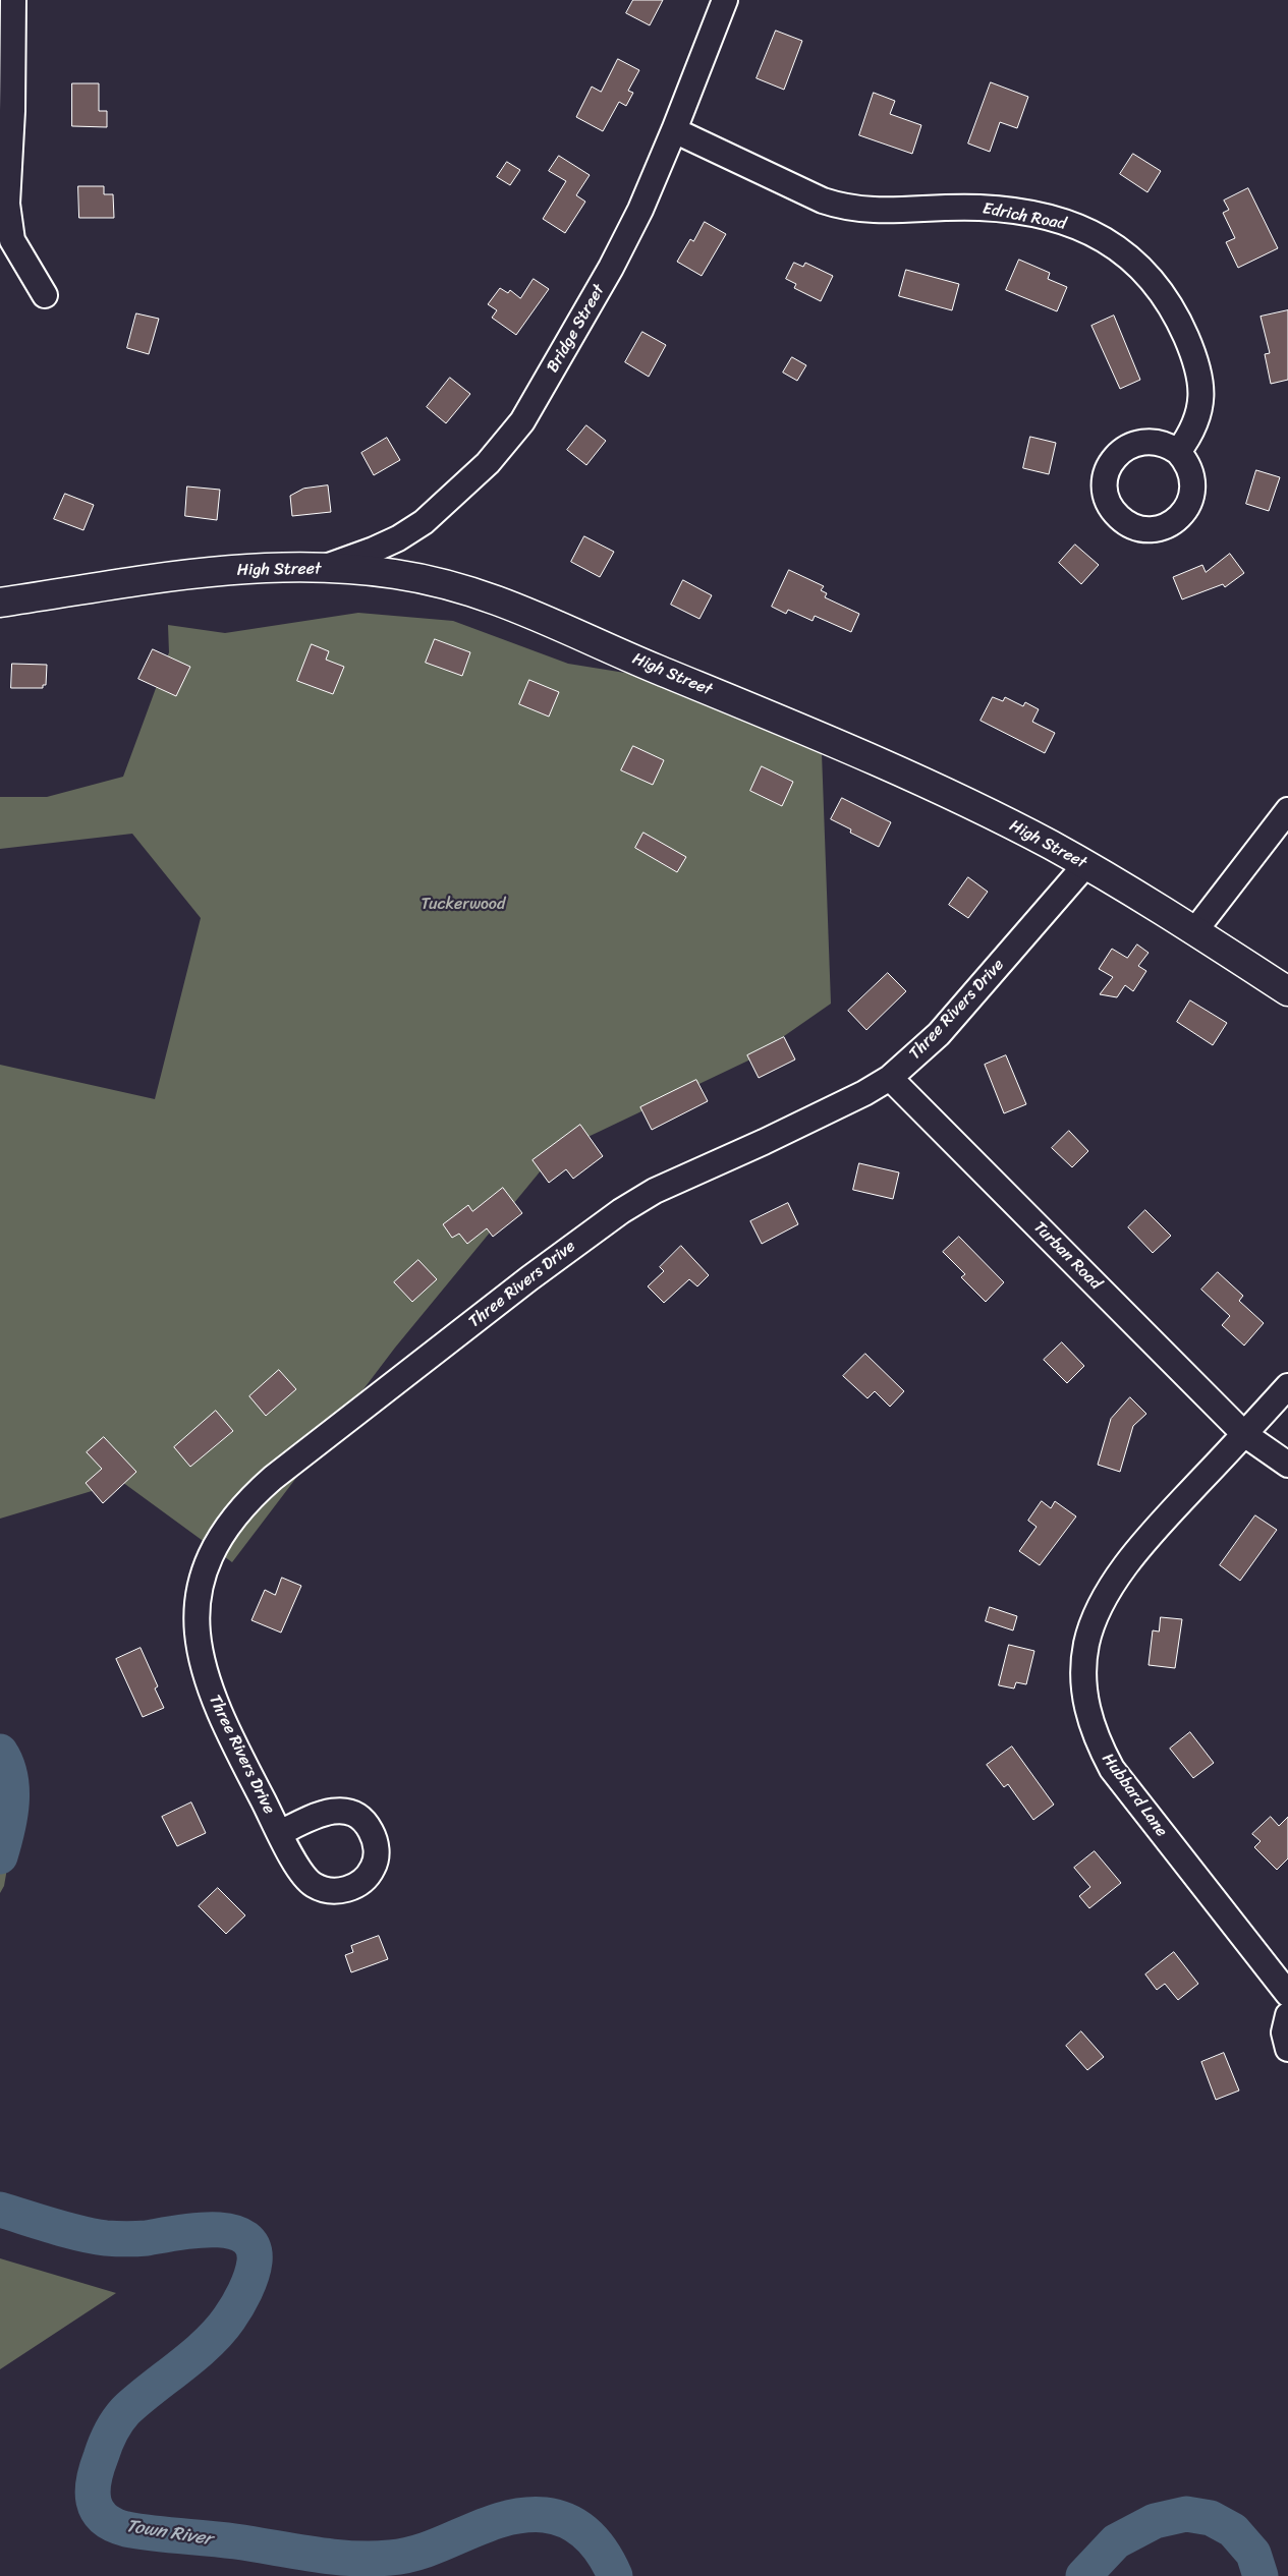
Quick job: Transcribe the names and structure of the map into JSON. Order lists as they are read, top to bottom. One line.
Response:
{"streets":{"street":["Edrich Road","Bridge Street","High Street","Three Rivers Drive","Turban Road","Hubbard Lane"]},"crossings":[["Edrich Road","Bridge Street"],["Bridge Street","High Street"],["High Street","Three Rivers Drive"],["Three Rivers Drive","Turban Road"],["Turban Road","Hubbard Lane"]],"water":["Town River"],"parks":["Tuckerwood"]}
